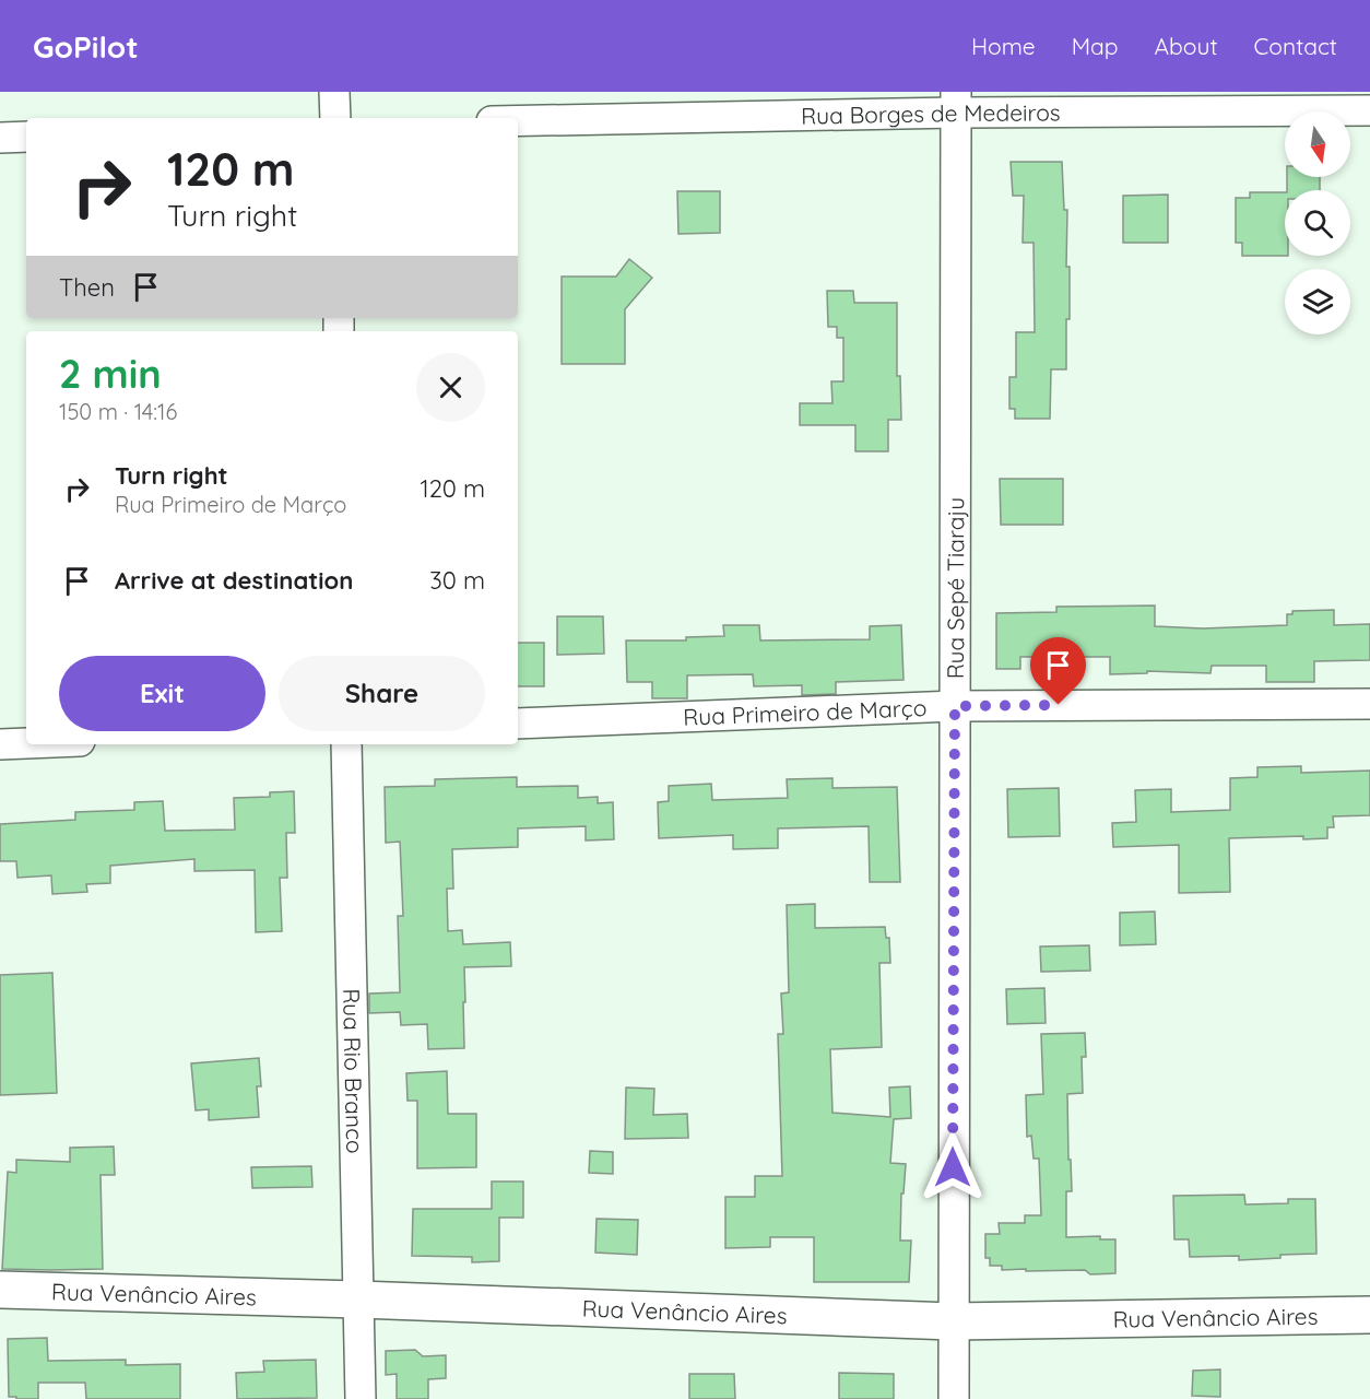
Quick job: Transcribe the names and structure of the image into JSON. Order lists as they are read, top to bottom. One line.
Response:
{"streets":{"street":["Rua Borges de Medeiros","Rua Sepé Tiaraju","Rua Primeiro de Março","Rua Rio Branco","Rua Venâncio Aires"]},"crossings":[["Rua Borges de Medeiros","Rua Sepé Tiaraju"],["Rua Sepé Tiaraju","Rua Primeiro de Março"],["Rua Sepé Tiaraju","Rua Venâncio Aires"],["Rua Rio Branco","Rua Venâncio Aires"]],"north":"bottom","page":{"header":"GoPilot","nav":["Home","Map","About","Contact"],"turn":["120 m","Turn right"],"then":"Then","heading":["2 min","150 m · 14:16"],"list":[{"name":"Turn right","note":"Rua Primeiro de Março","value":"120 m"},{"name":"Arrive at destination","value":"30 m"}],"buttons":["Exit","Share"]}}
